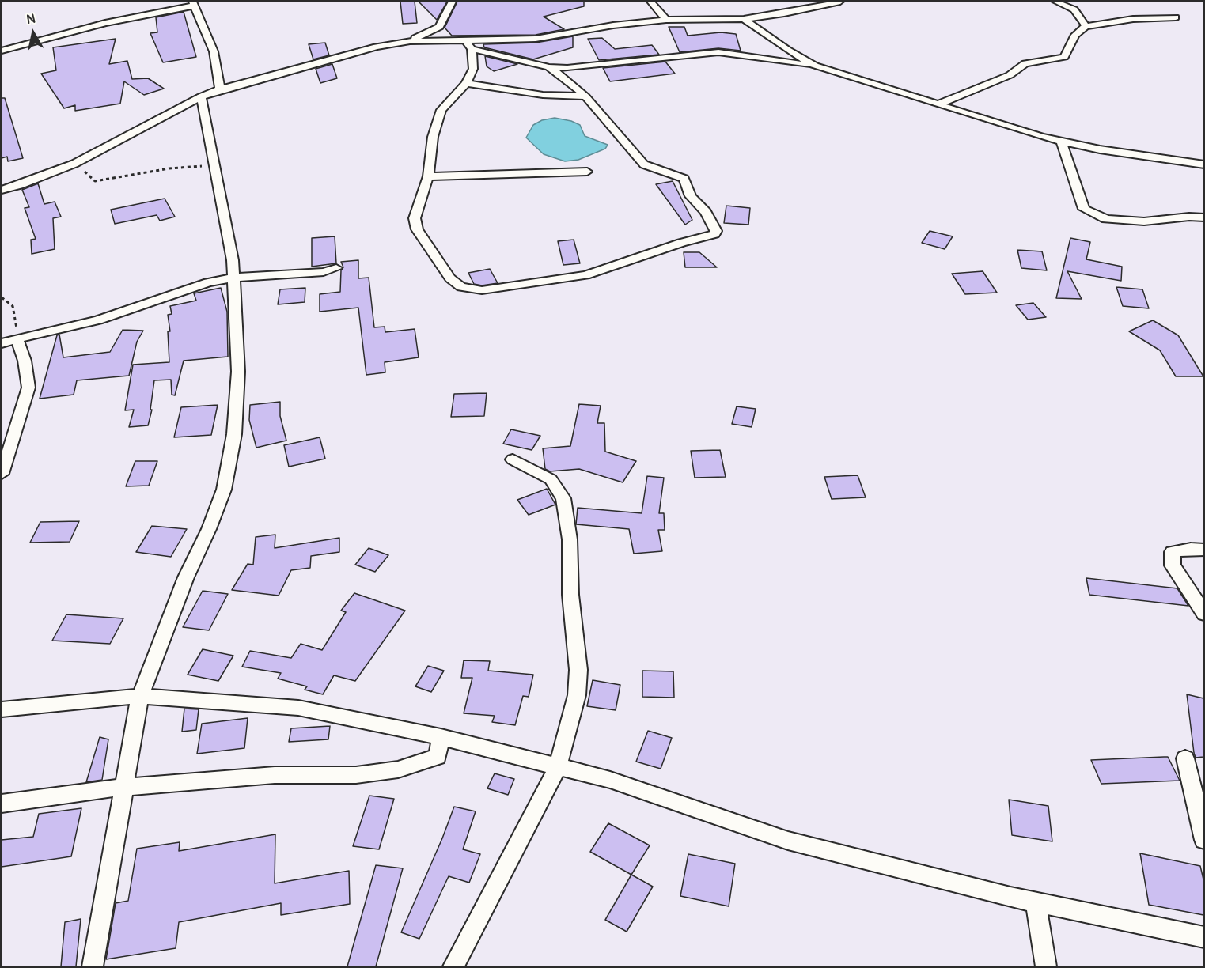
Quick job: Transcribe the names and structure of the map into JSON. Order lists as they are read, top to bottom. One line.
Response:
{"north":"top"}
